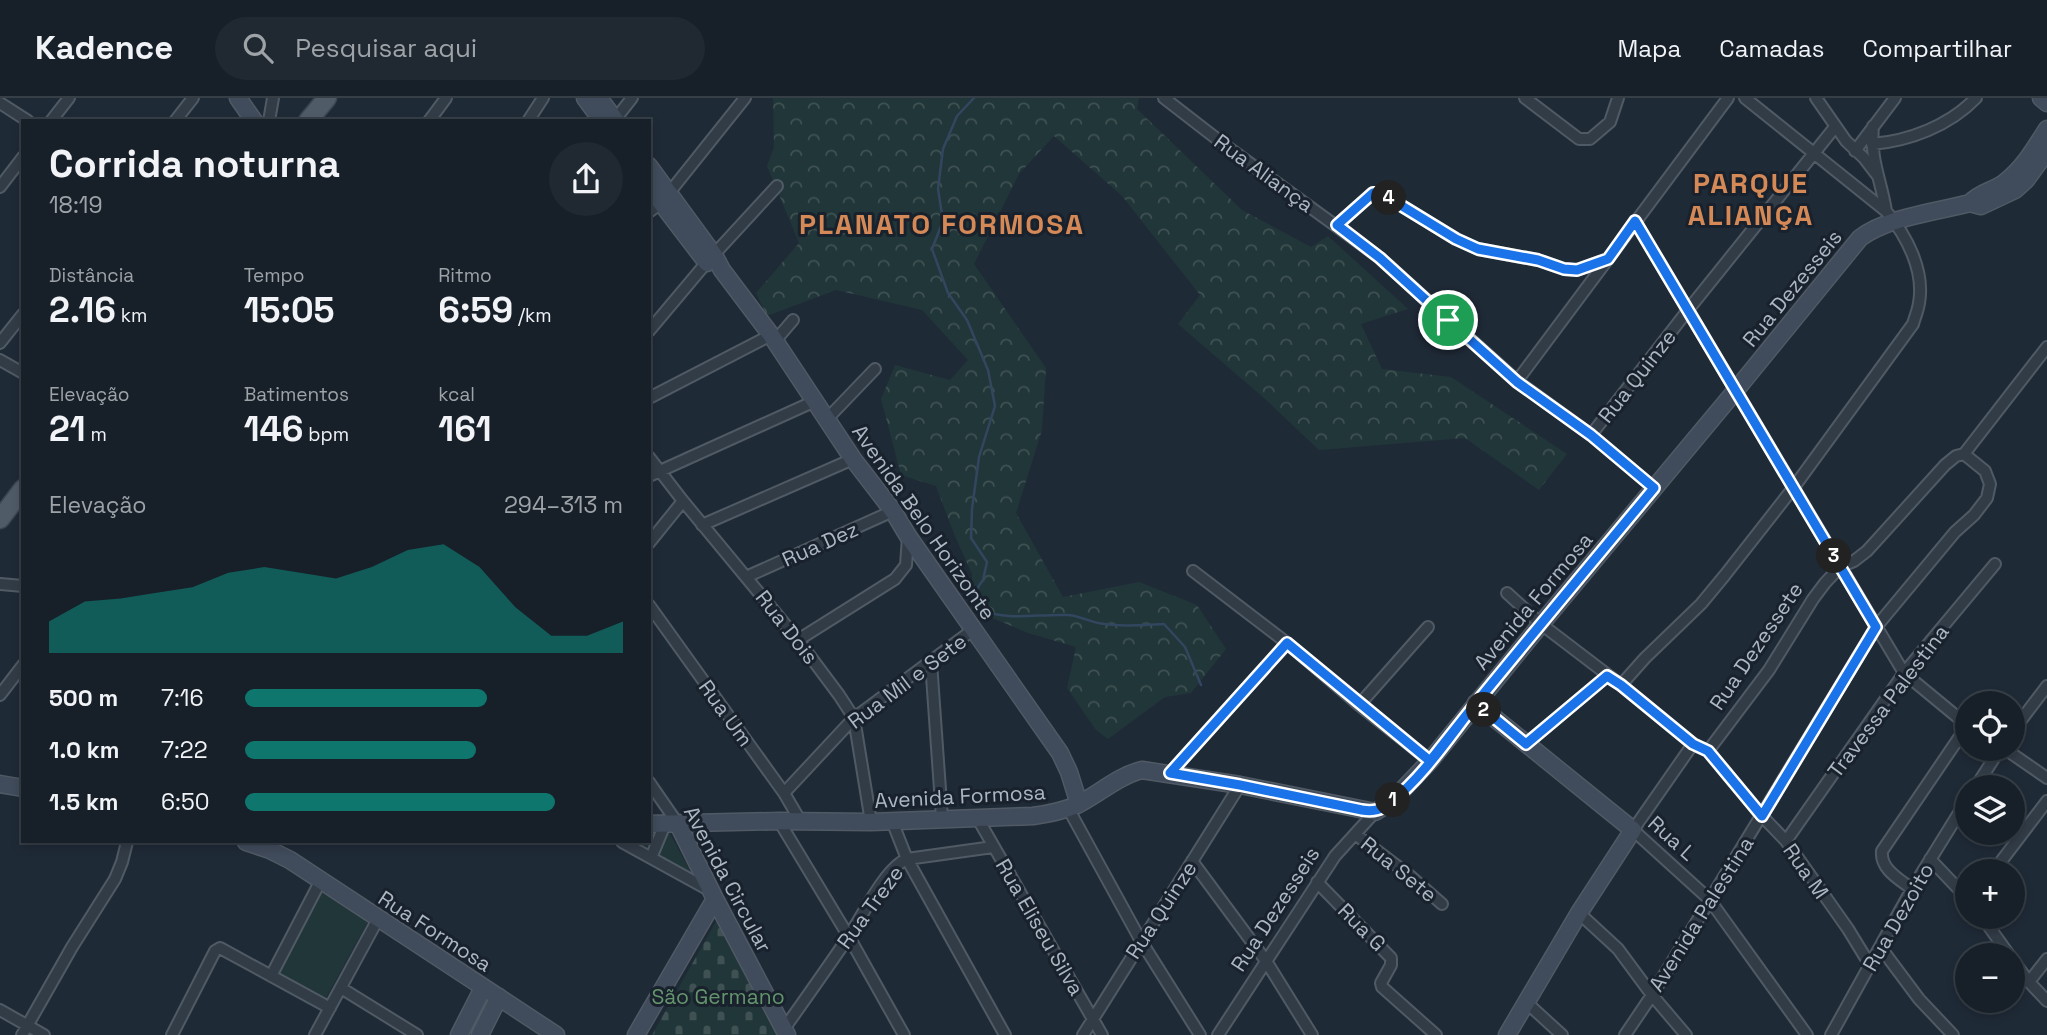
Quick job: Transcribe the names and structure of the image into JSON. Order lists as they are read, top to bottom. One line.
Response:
{"streets":{"main road":["Rua Dezesseis","Avenida Belo Horizonte","Avenida Formosa","Rua L","Avenida Circular","Rua Formosa"],"street":["Rua Aliança","Rua Quinze","Rua Dez","Rua Dois","Rua Dezessete","Rua Mil e Sete","Travessa Palestina","Rua Um","Rua Sete","Rua M","Rua Treze","Avenida Palestina","Rua Dezoito","Rua Eliseu Silva","Rua G"]},"crossings":[["Rua Aliança","Rua Quinze"],["Rua Aliança","Avenida Formosa"],["Rua Dezesseis","Avenida Formosa"],["Rua Dezesseis","Rua Sete"],["Rua Dezesseis","Rua G"],["Rua Quinze","Avenida Formosa"],["Rua Quinze","Rua Eliseu Silva"],["Avenida Belo Horizonte","Rua Dez"],["Avenida Belo Horizonte","Avenida Formosa"],["Avenida Belo Horizonte","Rua Mil e Sete"],["Rua Dez","Rua Dois"],["Avenida Formosa","Rua Dois"],["Avenida Formosa","Rua Um"],["Avenida Formosa","Rua L"],["Avenida Formosa","Rua M"],["Avenida Formosa","Avenida Circular"],["Avenida Formosa","Rua Eliseu Silva"],["Rua Dois","Rua Mil e Sete"],["Rua Dezessete","Rua M"],["Rua Dezessete","Avenida Palestina"],["Rua Mil e Sete","Rua Um"],["Travessa Palestina","Rua M"],["Rua L","Avenida Palestina"],["Rua M","Avenida Palestina"],["Rua M","Rua Dezoito"],["Avenida Circular","Rua Treze"],["Rua Treze","Rua Eliseu Silva"]],"districts":["PARQUE ALIANÇA","PLANATO FORMOSA"],"parks":["São Germano"],"page":{"header":"Kadence","search":"Pesquisar aqui","nav":["Mapa","Camadas","Compartilhar"],"heading":["Corrida noturna","18:19"],"pins":["4","3","2","1"],"stats":[["Distância","2.16 km"],["Tempo","15:05"],["Ritmo","6:59 /km"],["Elevação","21 m"],["Batimentos","146 bpm"],["kcal","161"]],"chart":["Elevação","294–313 m"],"list":[{"name":"500 m","note":"7:16"},{"name":"1.0 km","note":"7:22"},{"name":"1.5 km","note":"6:50"}],"map_buttons":["+","−"]}}
